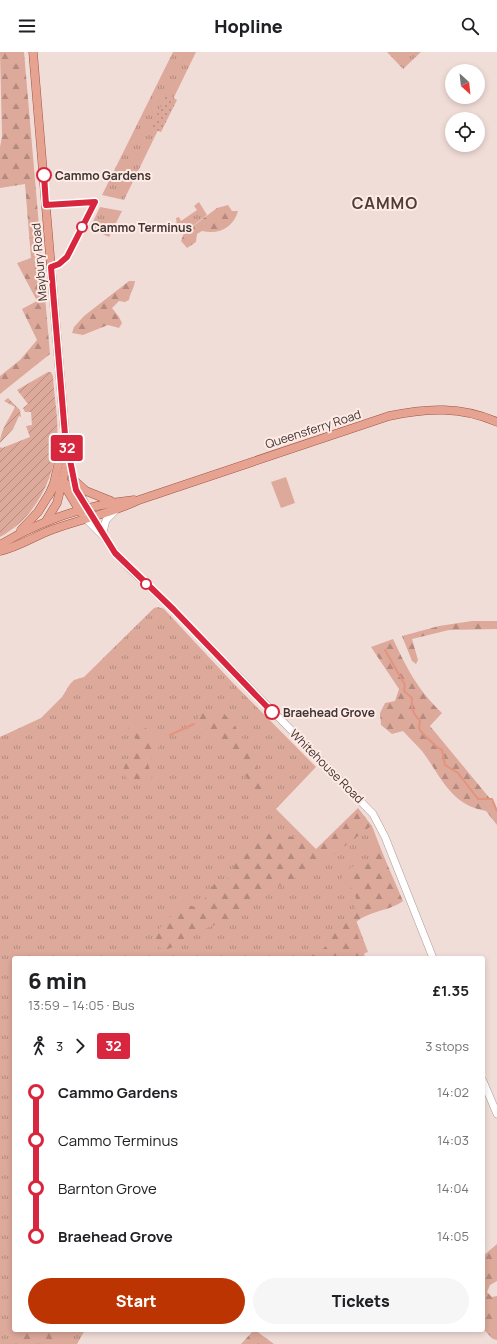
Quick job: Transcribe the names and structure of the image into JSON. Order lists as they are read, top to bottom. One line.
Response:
{"streets":{"main road":["Maybury Road","Queensferry Road"],"street":["Whitehouse Road"]},"crossings":[["Queensferry Road","Whitehouse Road"]],"districts":["CAMMO"],"places":["Cammo Gardens","Cammo Terminus","Braehead Grove"],"lines":["bus line 32"],"north":"bottom right","page":{"header":"Hopline","on_map":"32","heading":["6 min","13:59 – 14:05 · Bus","£1.35"],"legs":["3","32","3 stops"],"list":[{"name":"Cammo Gardens","value":"14:02"},{"name":"Cammo Terminus","value":"14:03"},{"name":"Barnton Grove","value":"14:04"},{"name":"Braehead Grove","value":"14:05"}],"buttons":["Start","Tickets"]}}
